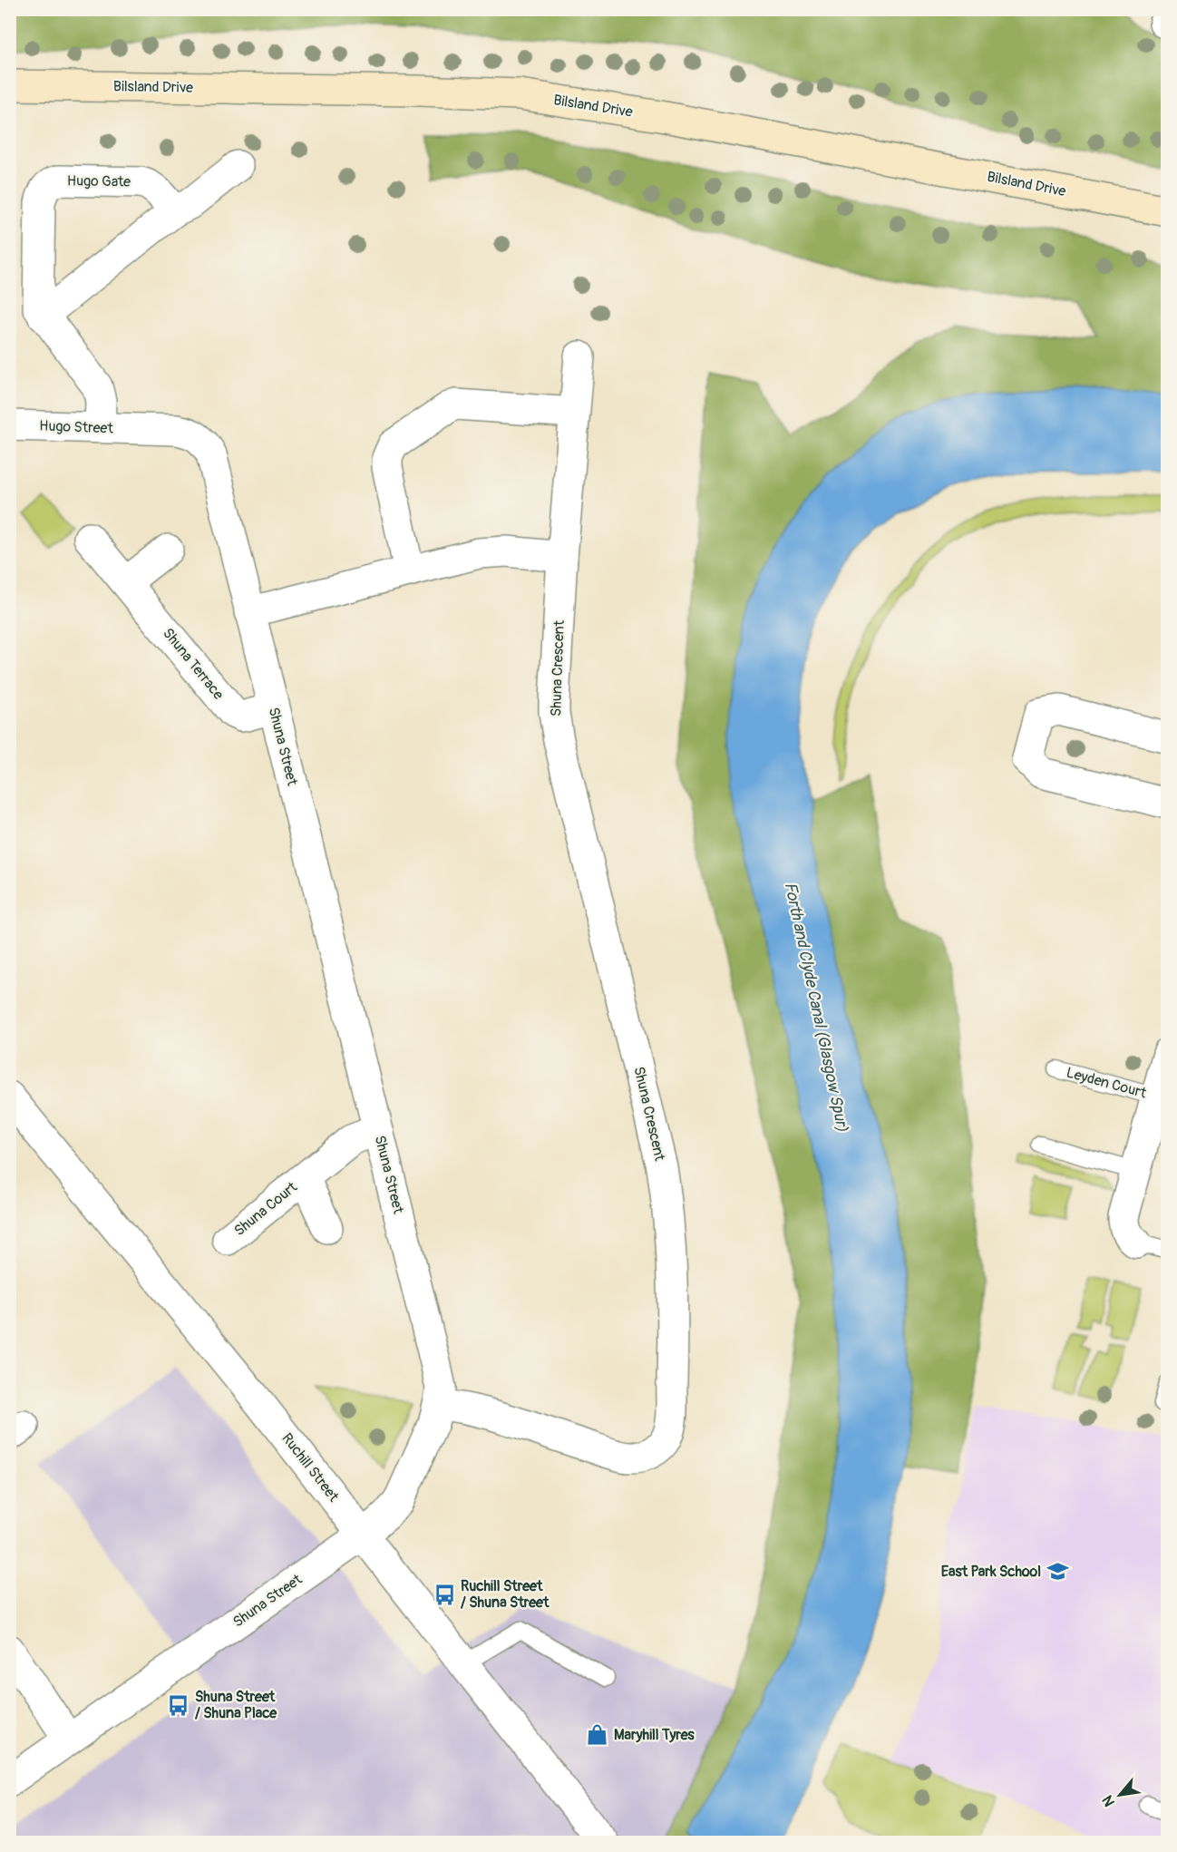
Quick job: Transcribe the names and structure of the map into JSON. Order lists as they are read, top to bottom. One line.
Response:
{"streets":{"main road":["Bilsland Drive"],"street":["Hugo Gate","Hugo Street","Shuna Terrace","Shuna Crescent","Shuna Street","Leyden Court","Shuna Court","Ruchill Street"]},"crossings":[["Hugo Gate","Hugo Street"],["Hugo Street","Shuna Street"],["Shuna Terrace","Shuna Street"],["Shuna Crescent","Shuna Street"],["Shuna Street","Shuna Court"],["Shuna Street","Ruchill Street"]],"water":["Forth and Clyde Canal (Glasgow Spur)"],"places":{"school or university":["East Park School"],"bus stop":["Ruchill Street / Shuna Street","Shuna Street / Shuna Place"],"shop":["Maryhill Tyres"]},"north":"bottom left"}
